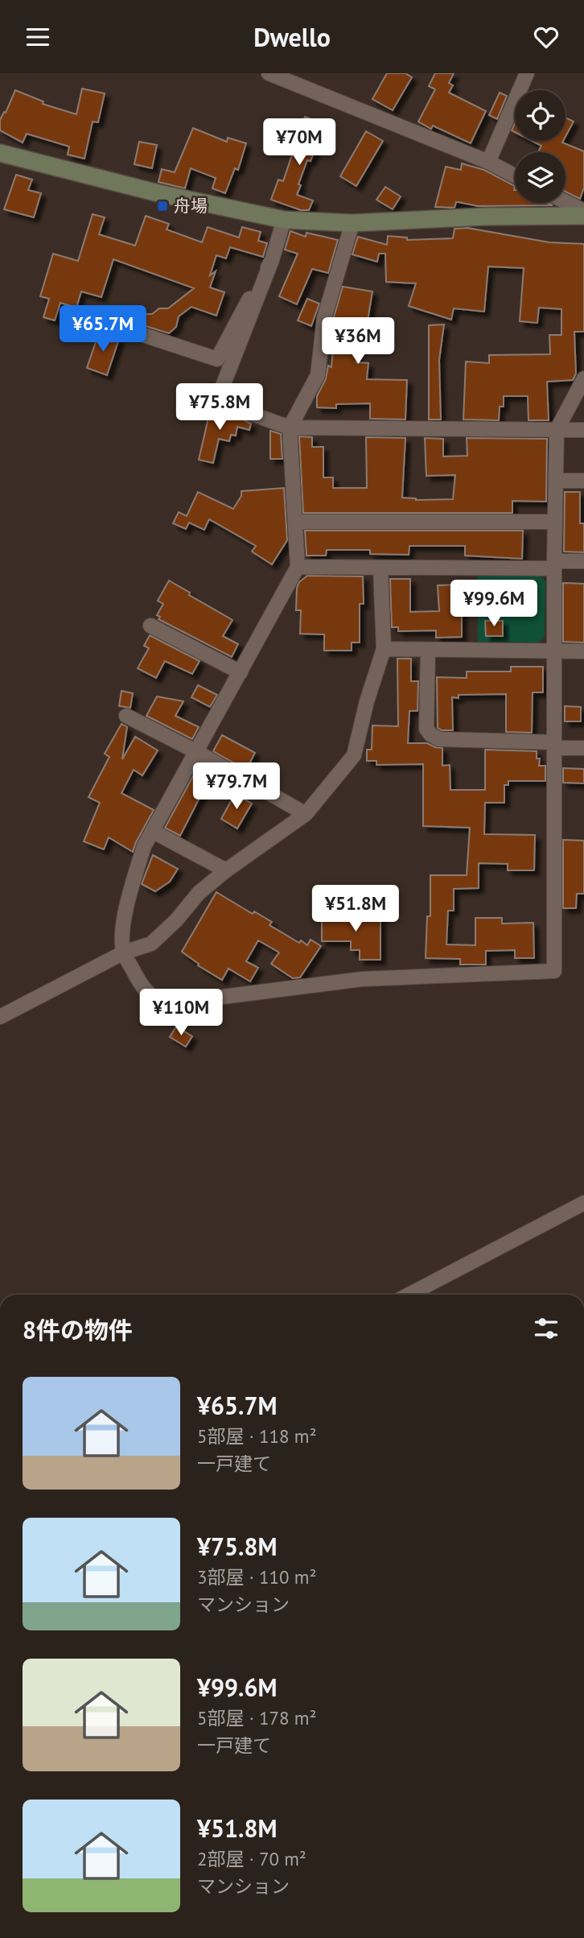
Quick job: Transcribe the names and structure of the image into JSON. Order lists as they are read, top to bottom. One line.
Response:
{"places":{"transit":["舟場"]},"page":{"header":"Dwello","price":["¥70M","¥65.7M","¥36M","¥75.8M","¥99.6M","¥79.7M","¥51.8M","¥110M"],"heading":"8件の物件","list":[{"name":"¥65.7M","note":"5部屋 · 118 m² · 一戸建て"},{"name":"¥75.8M","note":"3部屋 · 110 m² · マンション"},{"name":"¥99.6M","note":"5部屋 · 178 m² · 一戸建て"},{"name":"¥51.8M","note":"2部屋 · 70 m² · マンション"}]}}
